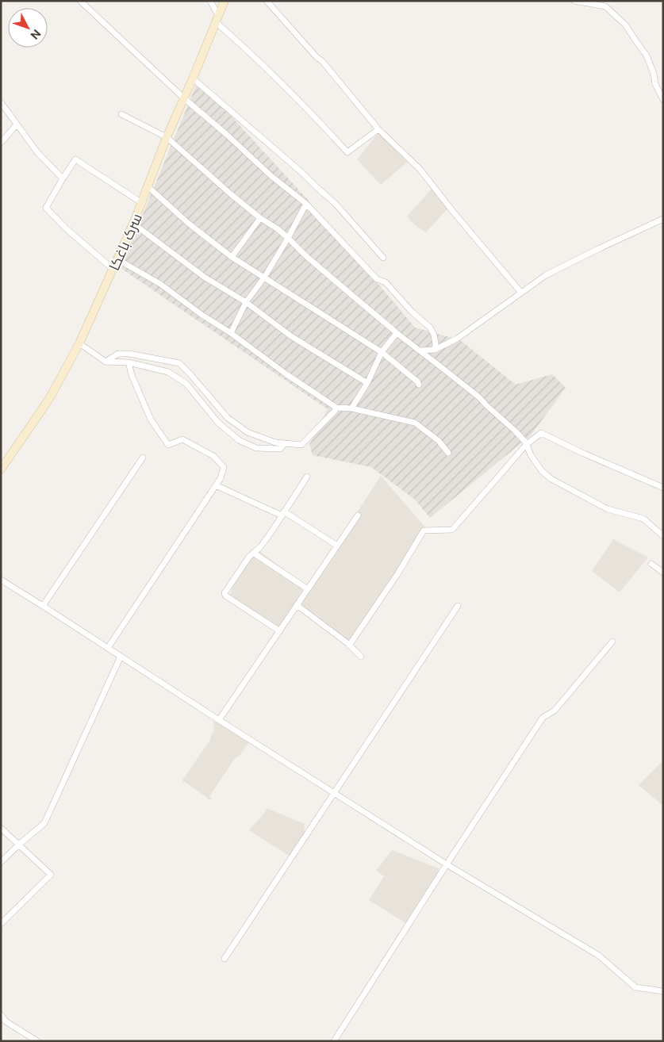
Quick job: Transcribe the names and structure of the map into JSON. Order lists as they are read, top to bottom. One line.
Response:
{"streets":{"street":["سرک باغکا"]},"north":"bottom right"}
